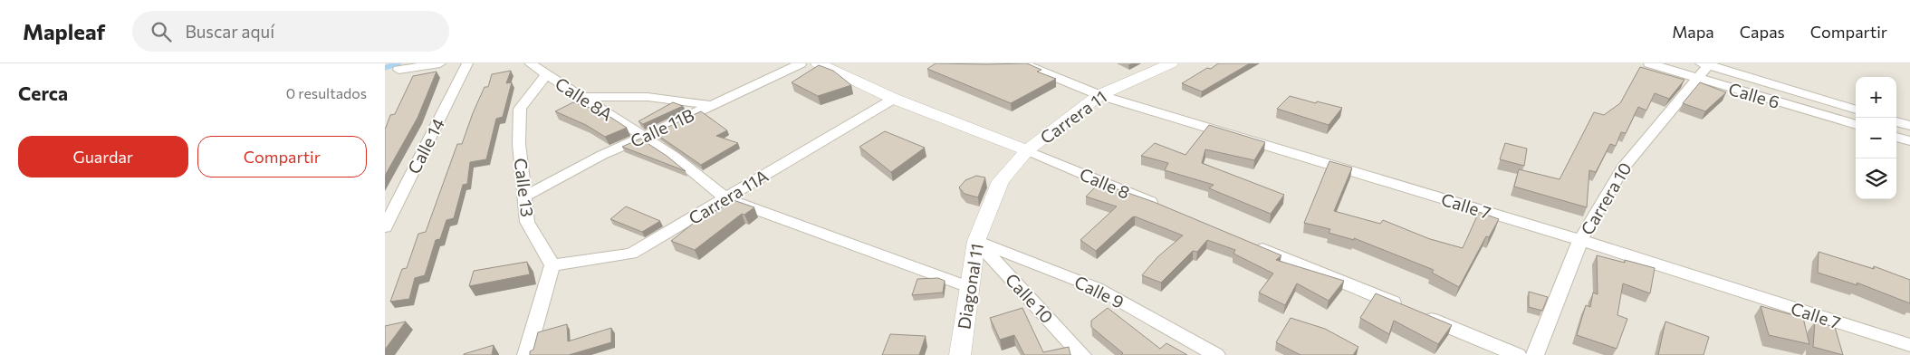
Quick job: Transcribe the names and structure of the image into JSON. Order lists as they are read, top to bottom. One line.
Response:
{"streets":{"street":["Calle 6","Calle 8A","Carrera 11","Calle 11B","Calle 14","Calle 8","Calle 13","Carrera 11A","Carrera 10","Calle 7","Diagonal 11","Calle 9","Calle 10"]},"crossings":[["Calle 6","Carrera 10"],["Calle 8A","Calle 11B"],["Calle 8A","Calle 13"],["Calle 8A","Carrera 11A"],["Calle 8A","Diagonal 11"],["Carrera 11","Calle 8"],["Carrera 11","Calle 7"],["Carrera 11","Diagonal 11"],["Calle 11B","Calle 13"],["Calle 8","Carrera 11A"],["Calle 8","Diagonal 11"],["Calle 13","Carrera 11A"],["Carrera 10","Calle 7"],["Diagonal 11","Calle 9"],["Diagonal 11","Calle 10"],["Calle 9","Calle 10"]],"page":{"header":"Mapleaf","search":"Buscar aquí","nav":["Mapa","Capas","Compartir"],"heading":["Cerca","0 resultados"],"map_buttons":["+","−"],"buttons":["Guardar","Compartir"]}}
